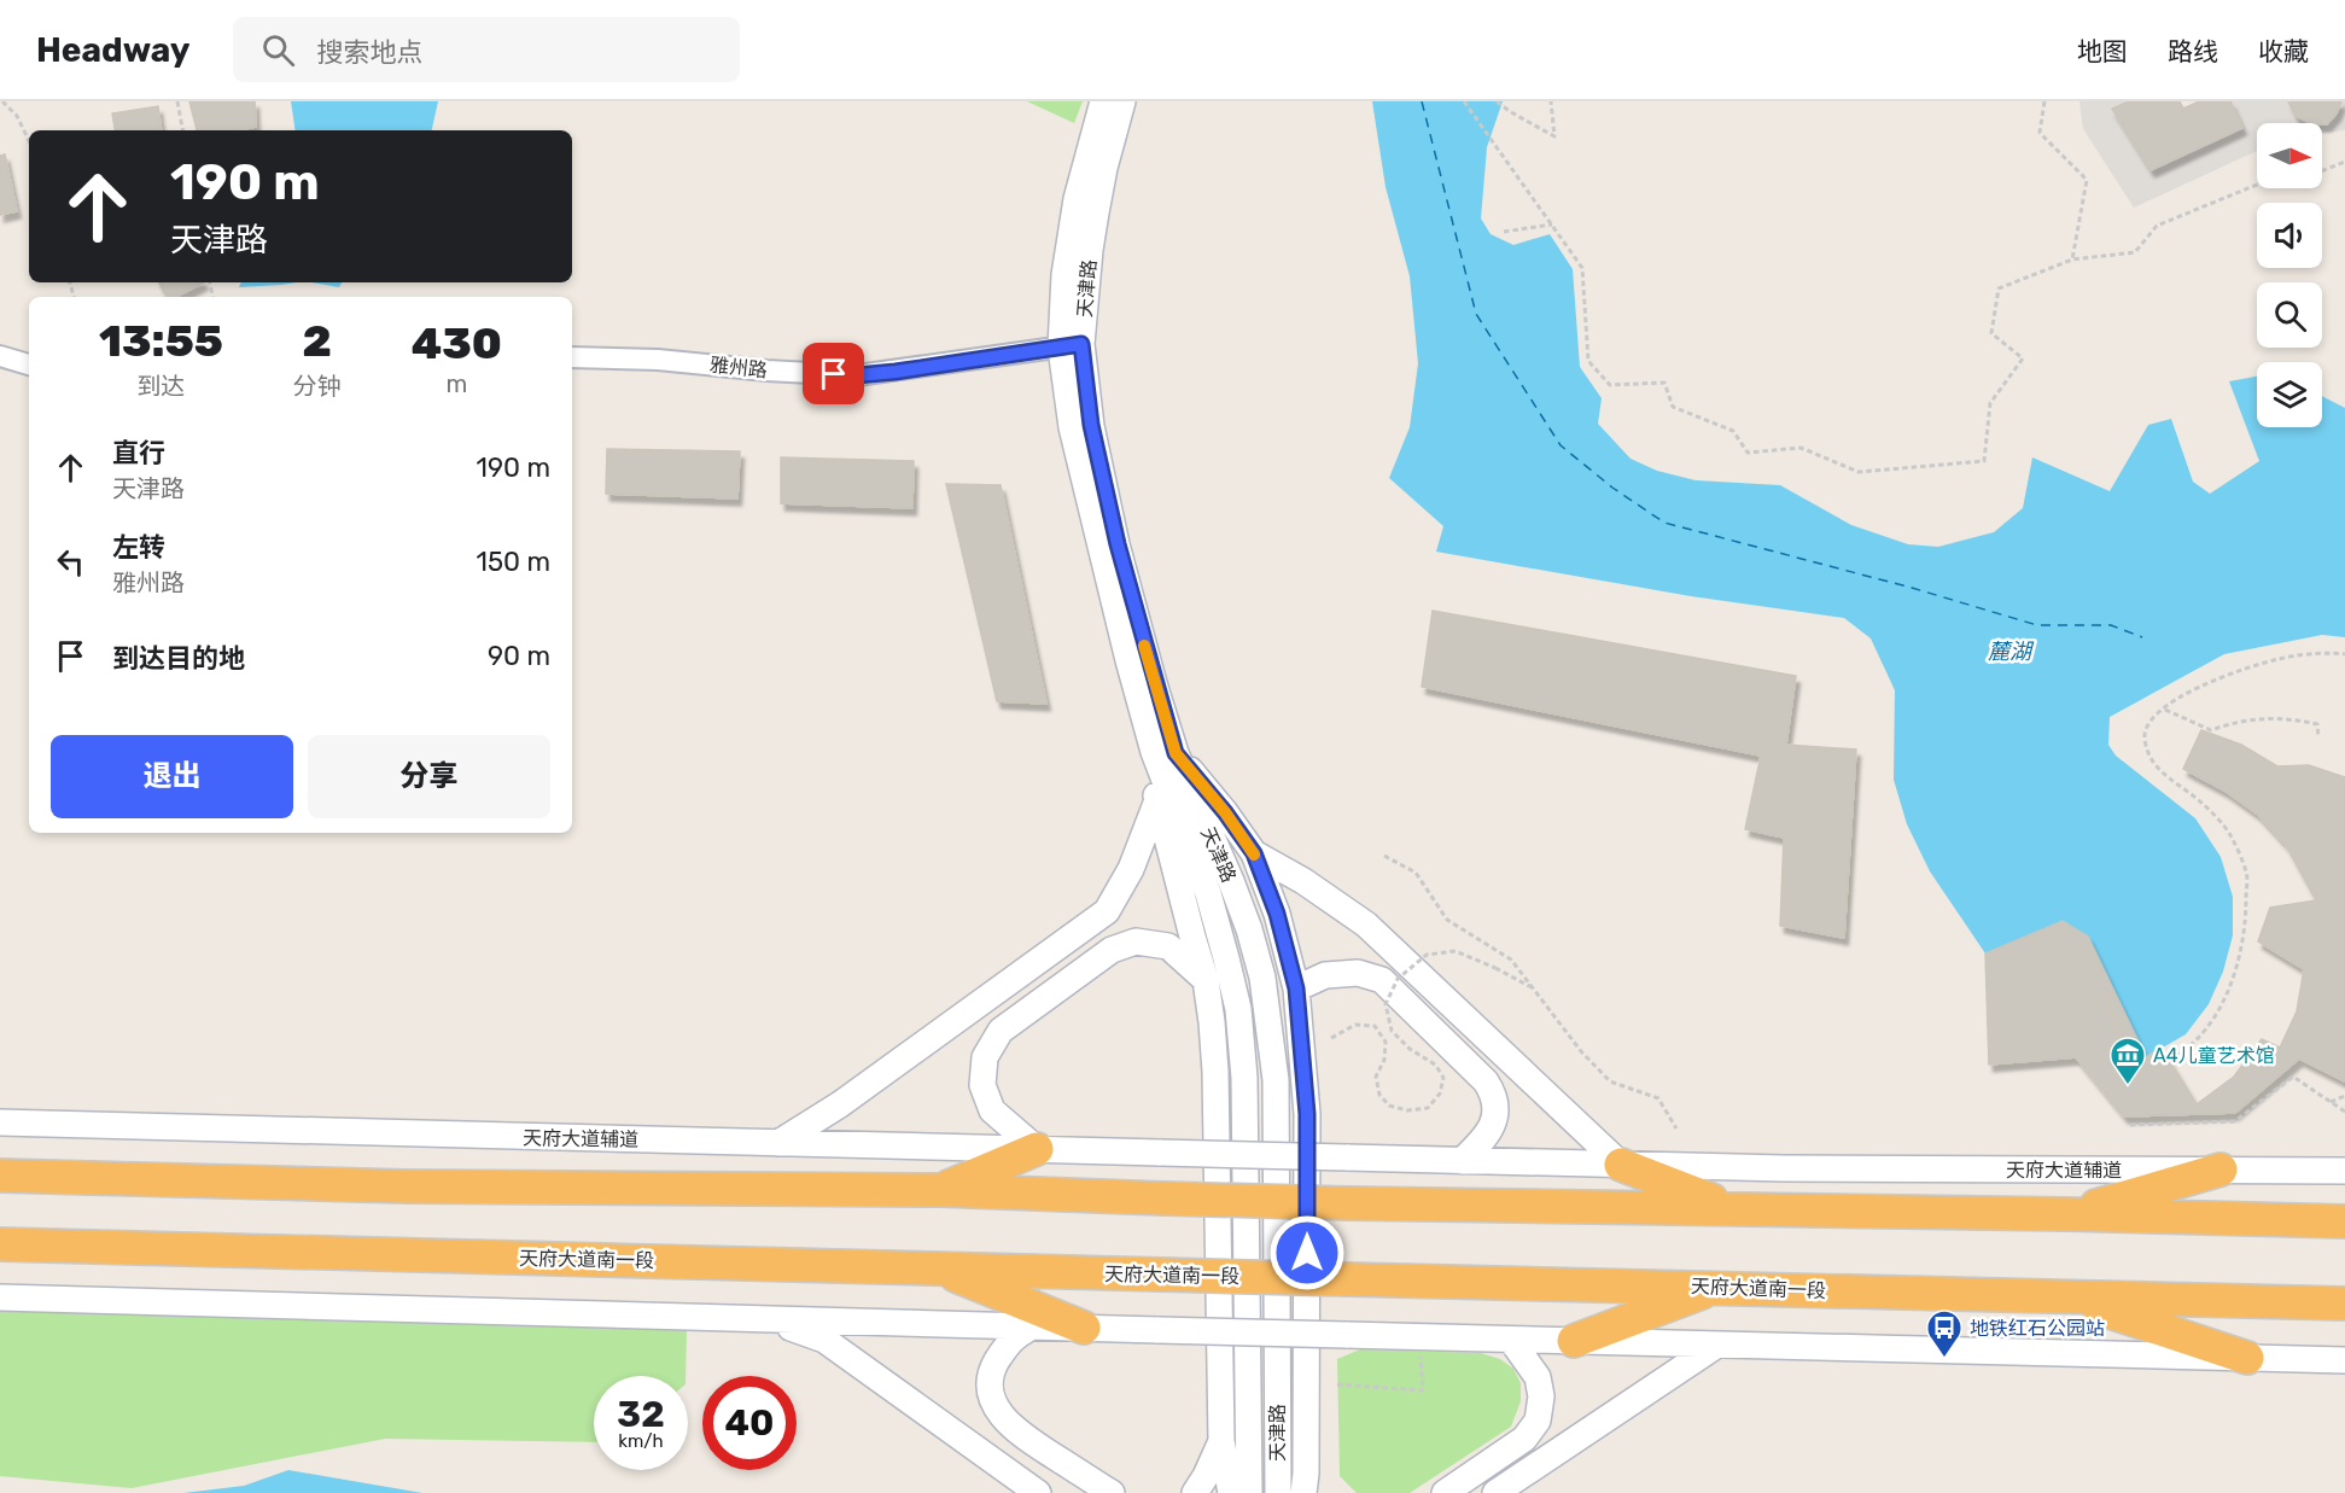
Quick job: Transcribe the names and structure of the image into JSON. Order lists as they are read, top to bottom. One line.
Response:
{"streets":{"highway":["天府大道南一段"],"street":["天津路","雅州路","天府大道辅道"]},"crossings":[["天津路","雅州路"]],"water":["麓湖"],"places":{"museum":["A4儿童艺术馆"],"bus stop":["地铁红石公园站"]},"north":"right","page":{"header":"Headway","search":"搜索地点","nav":["地图","路线","收藏"],"turn":["190 m","天津路"],"eta":["13:55","到达","2","分钟","430","m"],"list":[{"name":"直行","note":"天津路","value":"190 m"},{"name":"左转","note":"雅州路","value":"150 m"},{"name":"到达目的地","value":"90 m"}],"buttons":["退出","分享"],"speed":"32 km/h","limit":"40"}}
